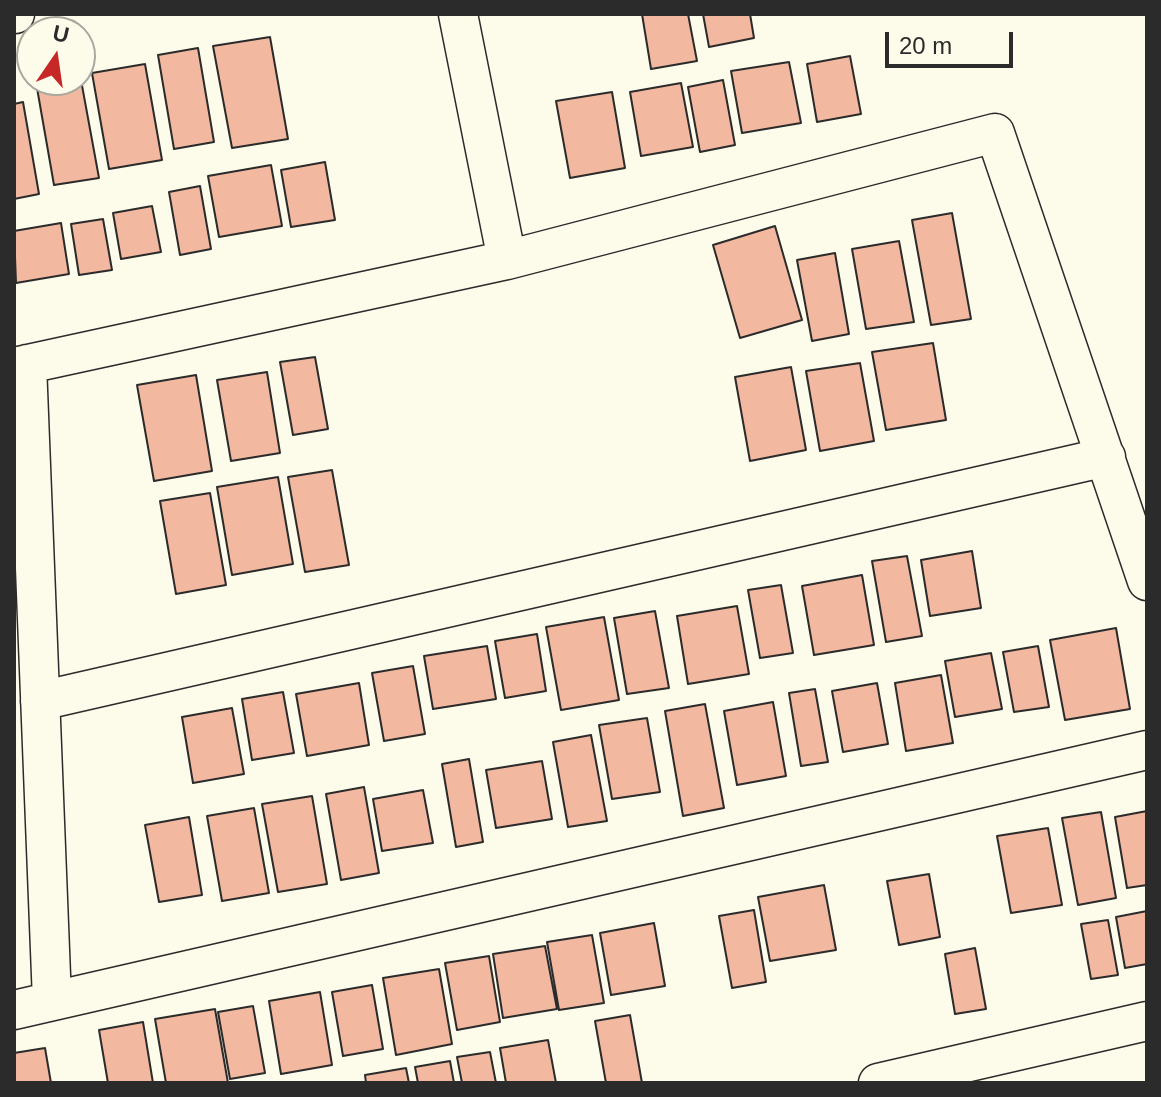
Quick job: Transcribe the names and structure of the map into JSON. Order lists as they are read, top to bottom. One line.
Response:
{"scale_bar":"20 m","north":"top"}
